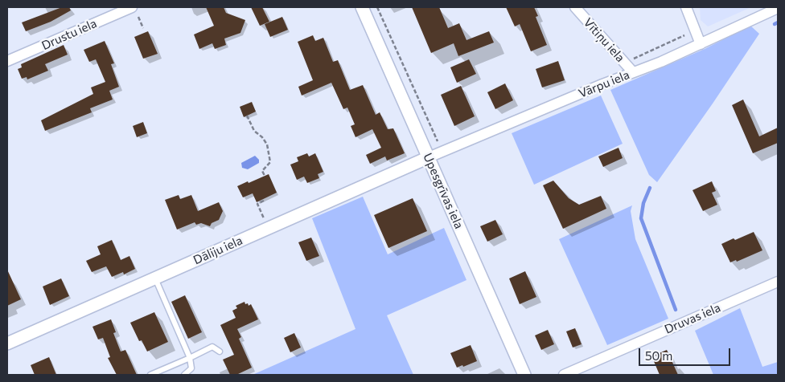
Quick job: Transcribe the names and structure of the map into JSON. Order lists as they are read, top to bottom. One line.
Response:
{"streets":{"street":["Drustu iela","Vītiņu iela","Vārpu iela","Upesgrīvas iela","Dāliju iela","Druvas iela"]},"crossings":[["Vītiņu iela","Vārpu iela"],["Vārpu iela","Upesgrīvas iela"],["Vārpu iela","Dāliju iela"],["Upesgrīvas iela","Dāliju iela"]],"scale_bar":"50 m"}
